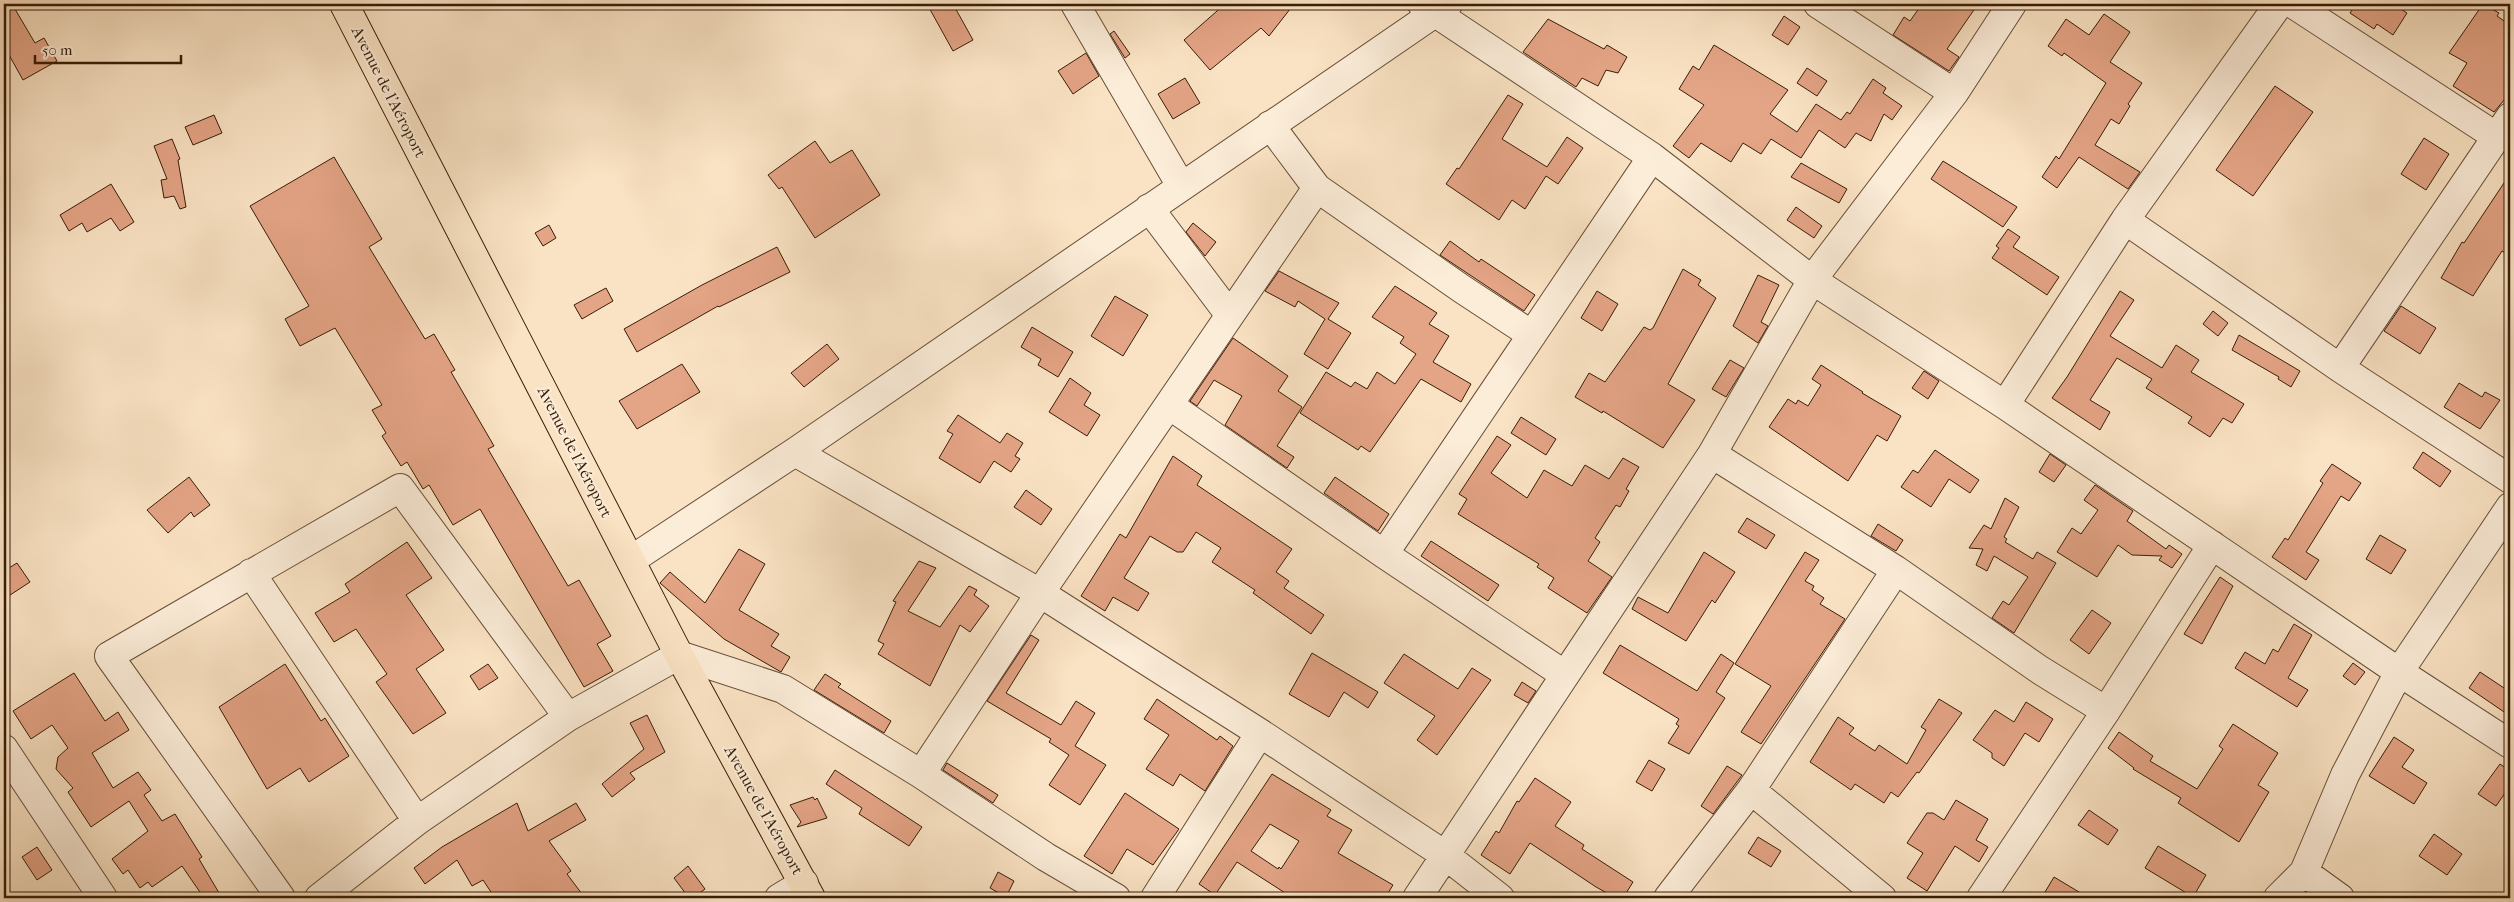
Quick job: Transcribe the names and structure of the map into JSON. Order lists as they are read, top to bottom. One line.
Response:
{"streets":{"main road":["Avenue de l'Aéroport"]},"scale_bar":"50 m"}
